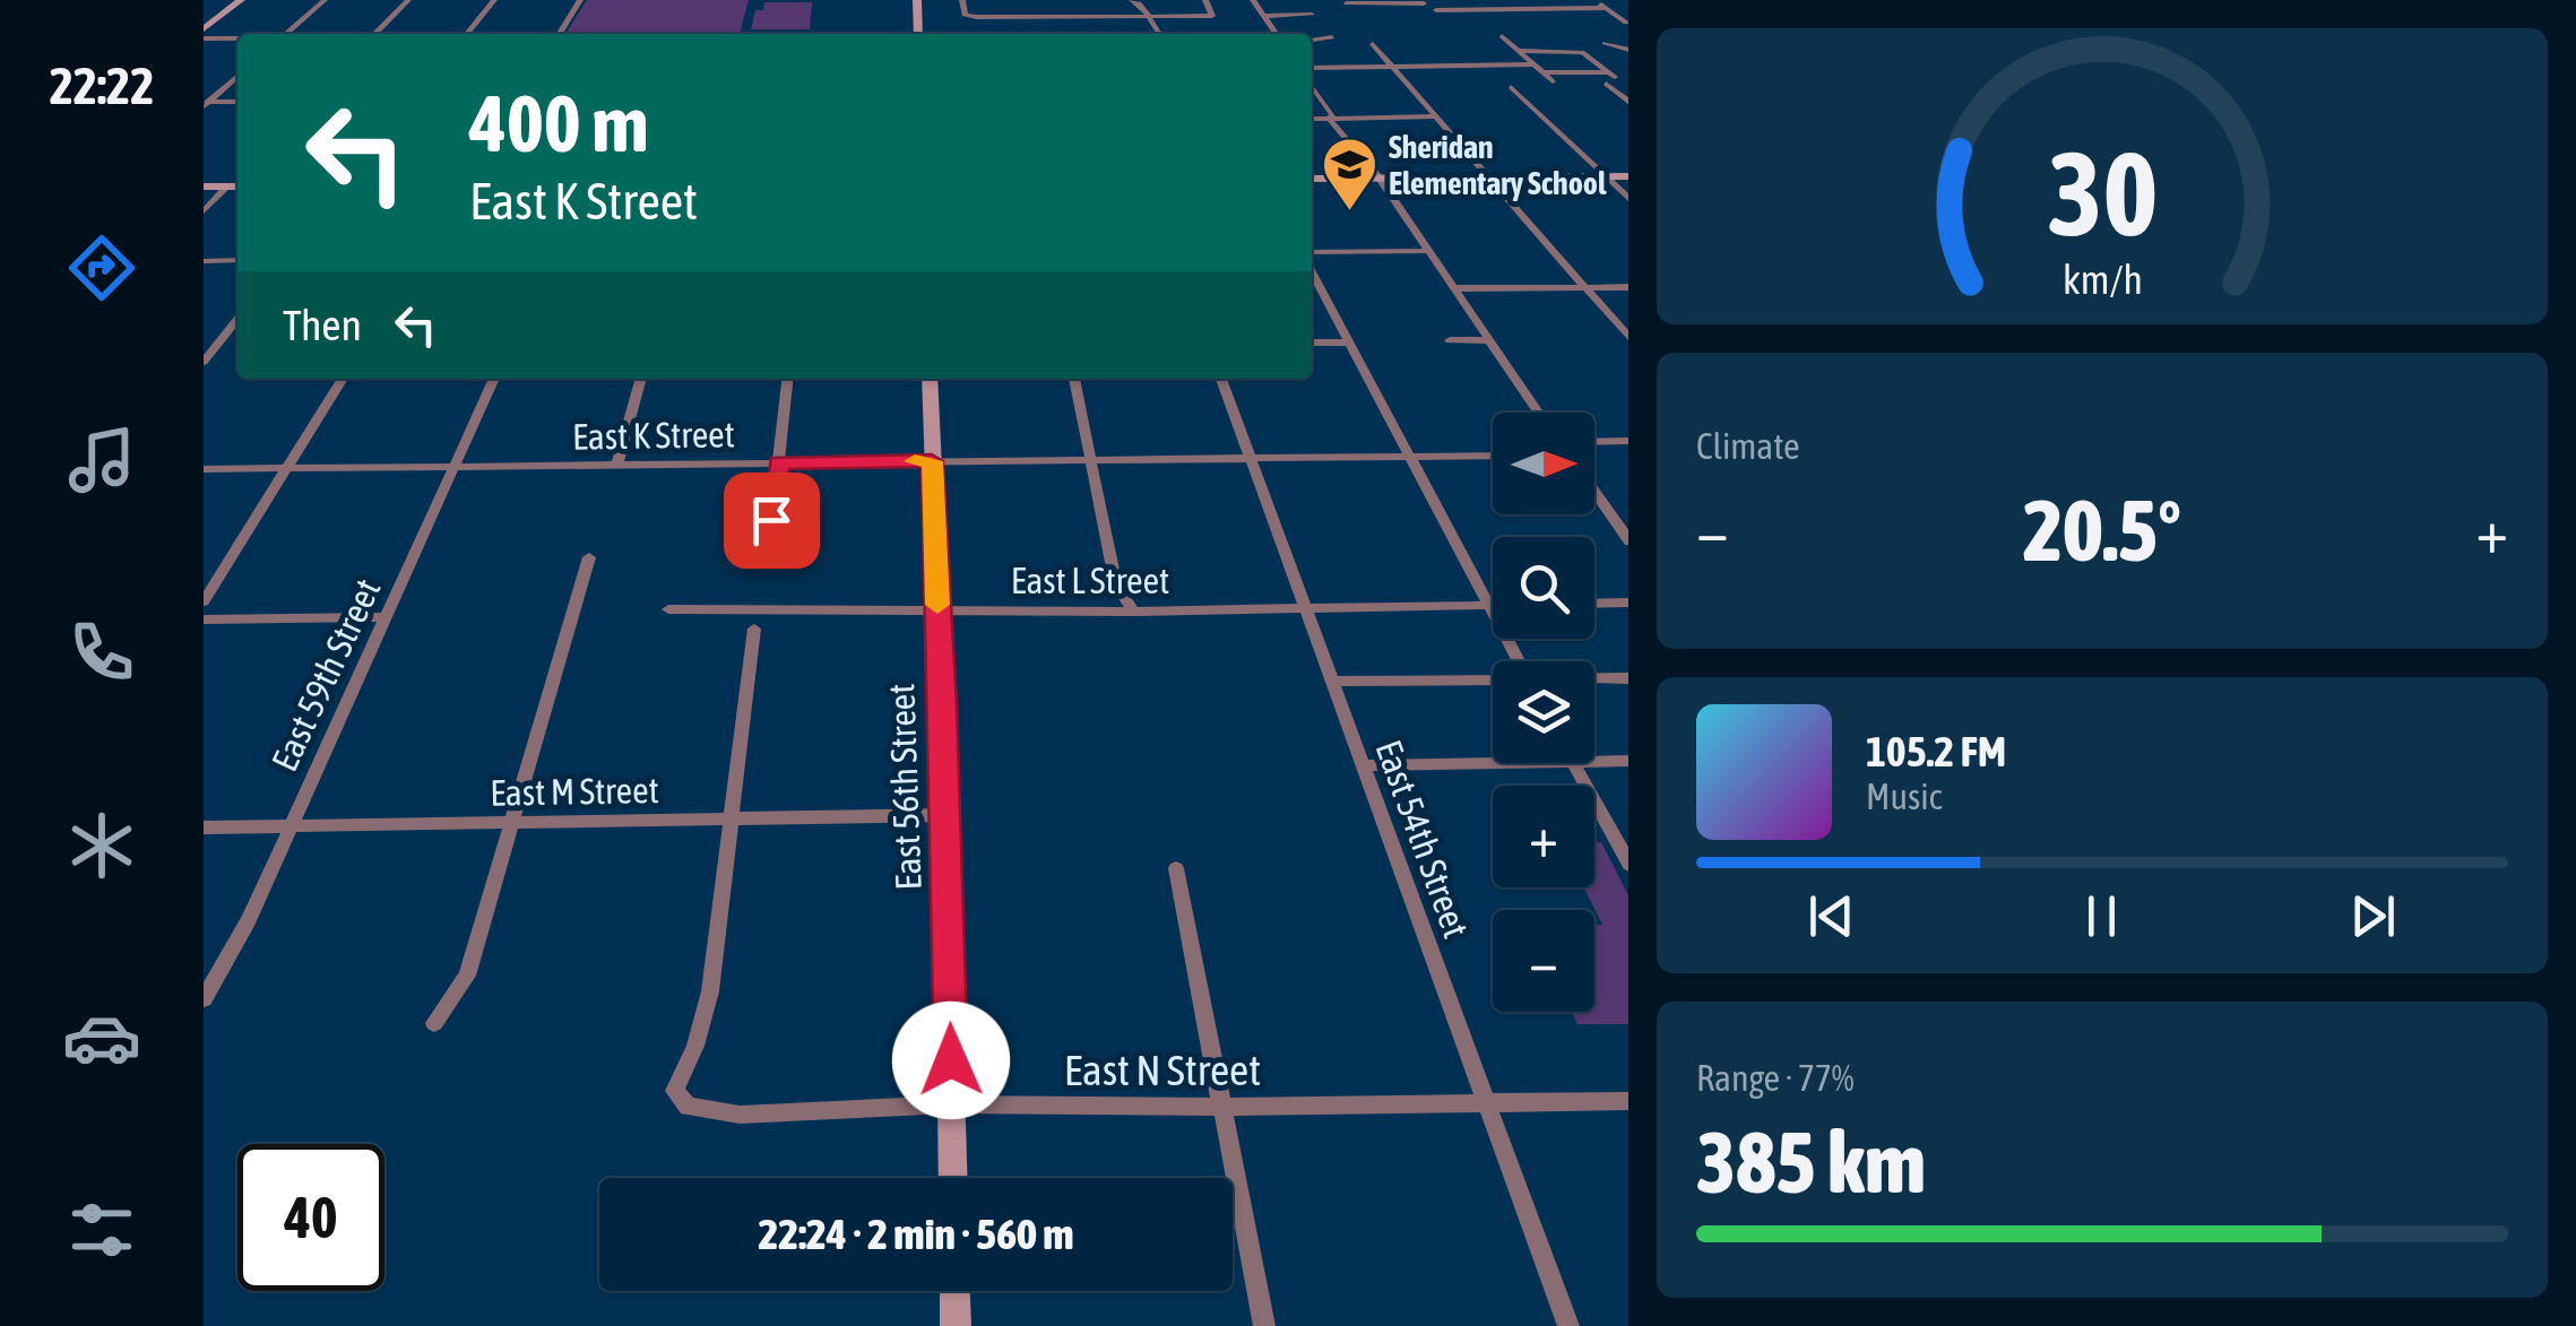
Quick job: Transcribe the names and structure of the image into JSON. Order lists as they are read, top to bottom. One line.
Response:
{"streets":{"street":["East K Street","East L Street","East 59th Street","East 56th Street","East M Street","East 54th Street","East N Street"]},"crossings":[["East K Street","East 59th Street"],["East K Street","East 56th Street"],["East K Street","East 54th Street"],["East L Street","East 56th Street"],["East L Street","East 54th Street"],["East 59th Street","East M Street"],["East 56th Street","East M Street"],["East 56th Street","East N Street"],["East M Street","East N Street"],["East 54th Street","East N Street"]],"places":{"school or university":["Sheridan Elementary School"]},"north":"right","page":{"tabs":"22:22","turn":["400 m","East K Street"],"then":"Then","tile":["Climate",["Range · 77%","385 km"]],"map_buttons":["+","−"],"heat":["−","20.5°","+"],"song":["105.2 FM","Music"],"limit":"40","trip":"22:24 · 2 min · 560 m","gauge":["30","km/h"]}}
